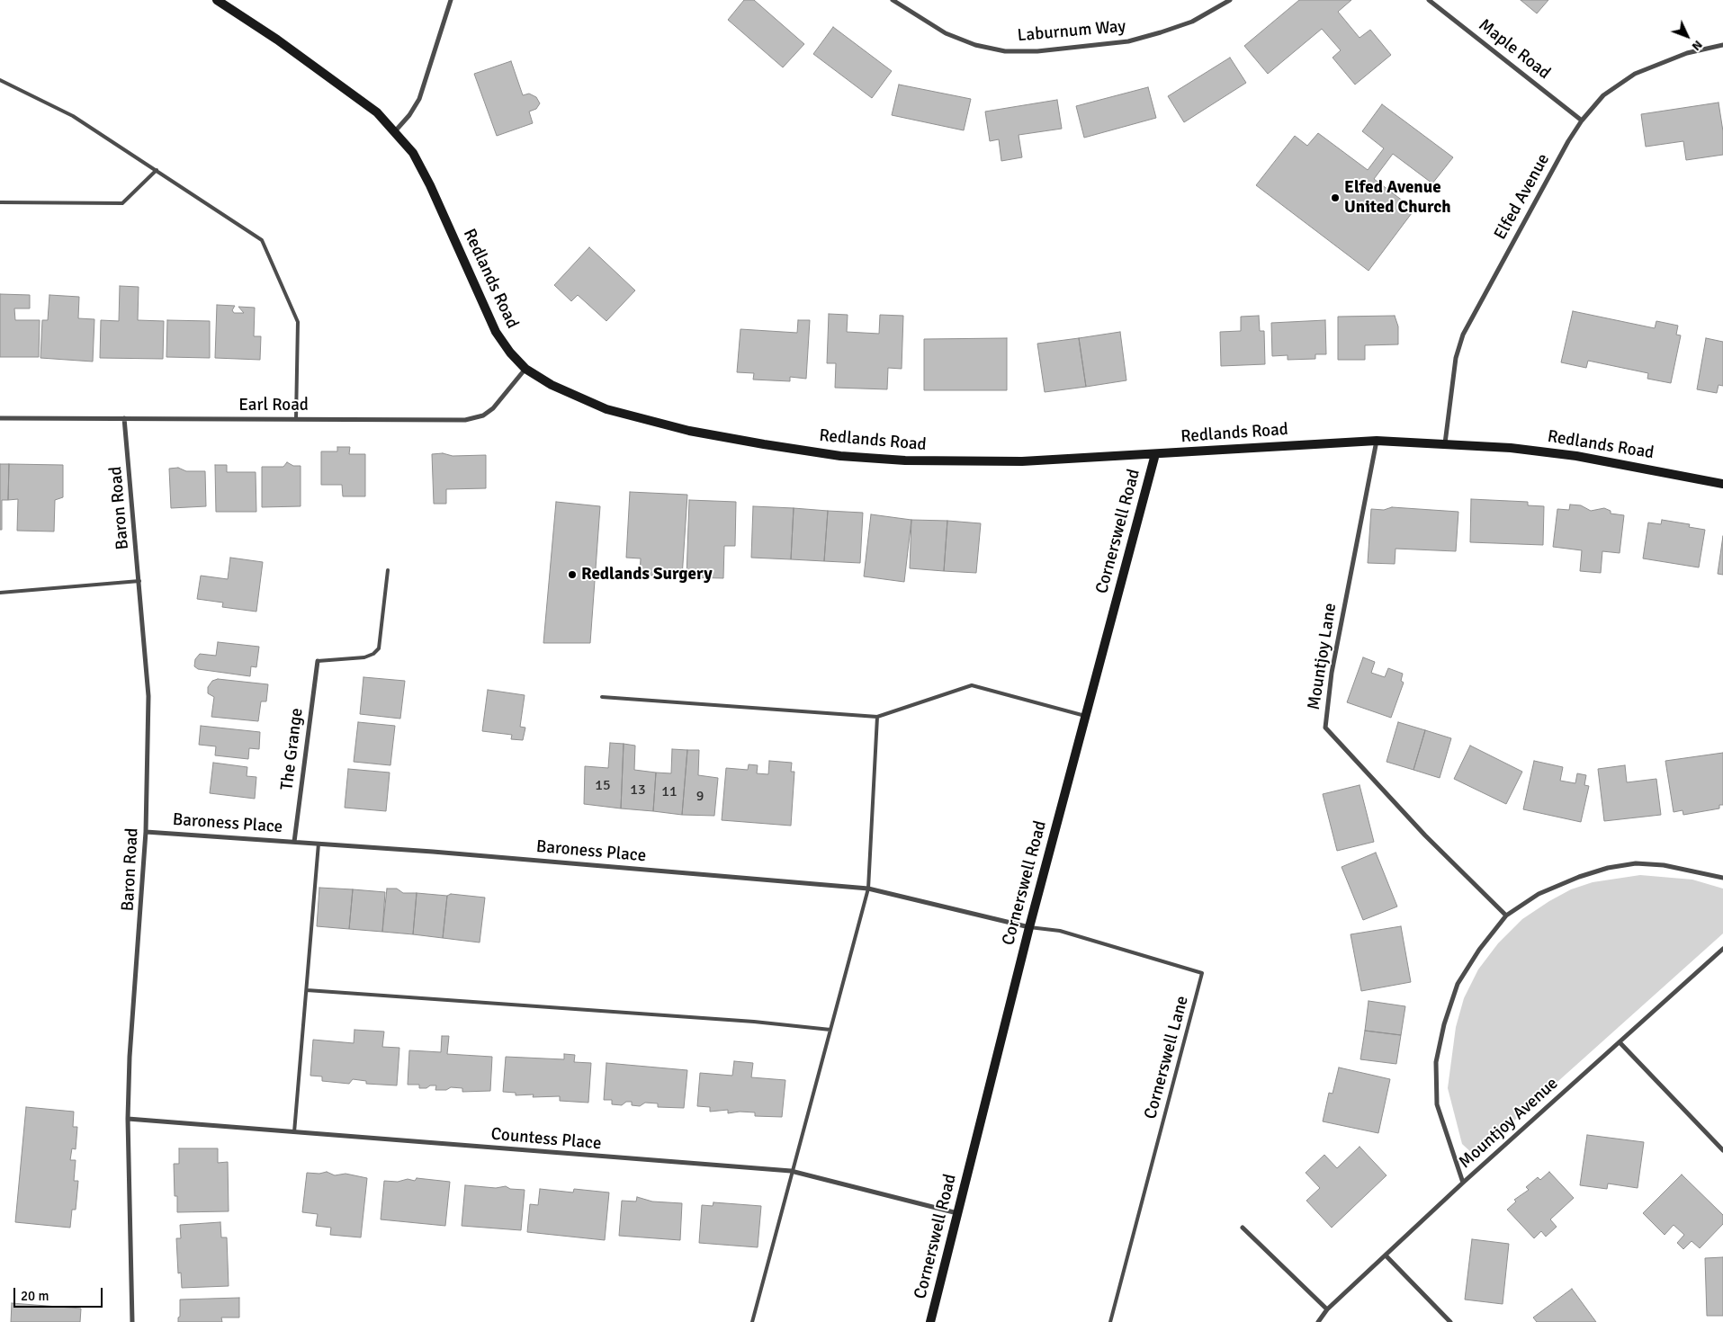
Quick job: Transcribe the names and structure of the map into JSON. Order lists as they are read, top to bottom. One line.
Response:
{"streets":{"main road":["Redlands Road","Cornerswell Road"],"street":["Laburnum Way","Maple Road","Elfed Avenue","Earl Road","Baron Road","Mountjoy Lane","The Grange","Baroness Place","Mountjoy Avenue","Countess Place"],"lane":["Cornerswell Lane"]},"crossings":[["Maple Road","Elfed Avenue"],["Elfed Avenue","Redlands Road"],["Redlands Road","Earl Road"],["Redlands Road","Cornerswell Road"],["Redlands Road","Mountjoy Lane"],["Earl Road","Baron Road"],["Baron Road","Baroness Place"],["Baron Road","Countess Place"],["Cornerswell Road","Baroness Place"],["Cornerswell Road","Cornerswell Lane"],["Cornerswell Road","Countess Place"],["The Grange","Baroness Place"],["Baroness Place","Cornerswell Lane"]],"places":["Elfed Avenue United Church","Redlands Surgery"],"house_numbers":["15","13","11","9"],"scale_bar":"20 m","north":"bottom right"}
